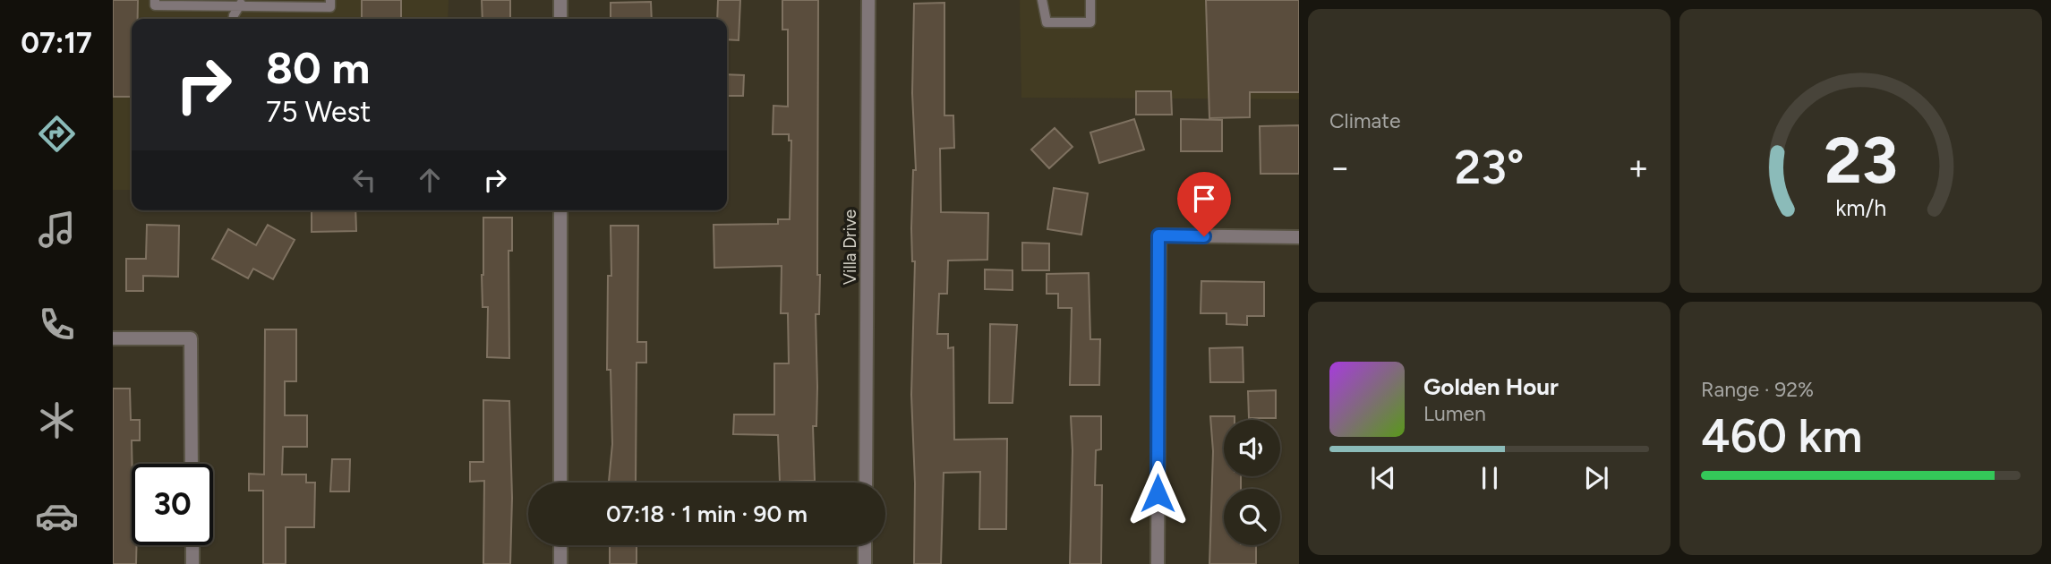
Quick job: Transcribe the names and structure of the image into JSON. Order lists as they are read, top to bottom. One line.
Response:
{"streets":{"street":["Villa Drive"]},"page":{"tabs":"07:17","tile":["Climate",["Range · 92%","460 km"]],"turn":["80 m","75 West"],"heat":["−","23°","+"],"song":["Golden Hour","Lumen"],"limit":"30","trip":"07:18 · 1 min · 90 m","gauge":["23","km/h"]}}
